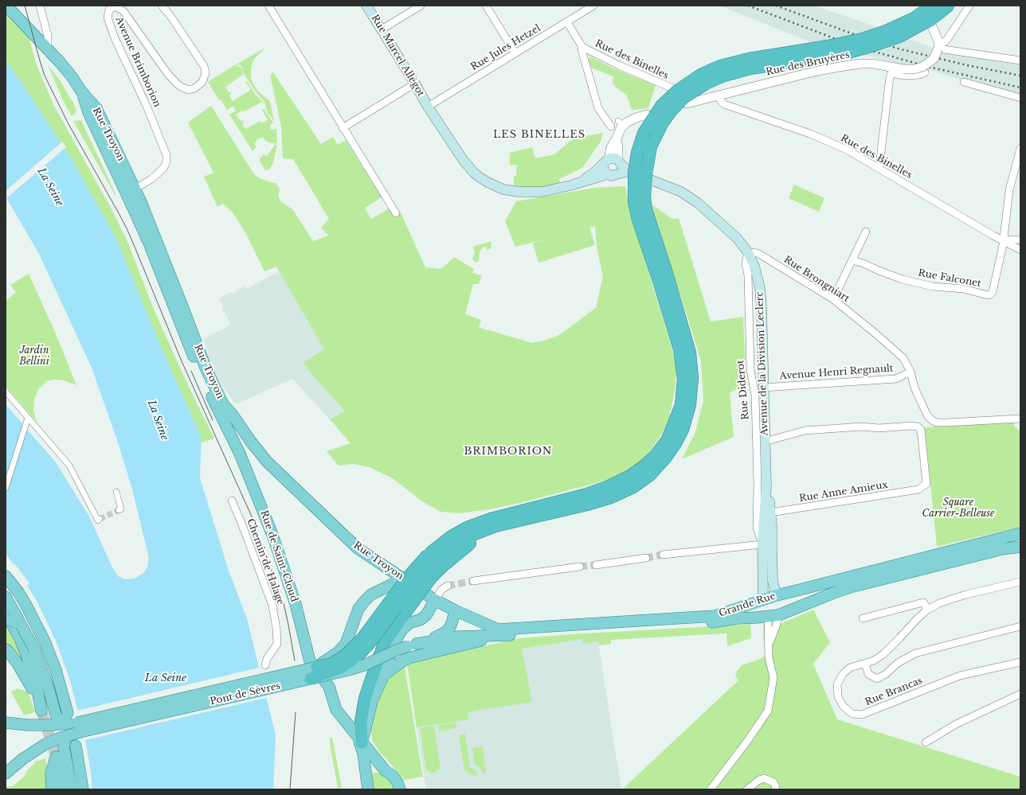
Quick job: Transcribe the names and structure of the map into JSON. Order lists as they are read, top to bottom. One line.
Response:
{"streets":{"main road":["Rue Marcel Allégot","Rue Troyon","Avenue de la Division Leclerc","Rue de Saint-Cloud","Grande Rue","Pont de Sèvres"],"street":["Rue Jules Hetzel","Rue des Binelles","Avenue Brimborion","Rue des Bruyères","Rue Falconet","Rue Brongniart","Avenue Henri Regnault","Rue Diderot","Rue Anne Amieux","Chemin de Halage","Rue Brancas"]},"crossings":[["Rue Jules Hetzel","Rue Marcel Allégot"],["Rue Jules Hetzel","Rue des Binelles"],["Rue des Binelles","Rue des Bruyères"],["Rue des Binelles","Rue Falconet"],["Avenue Brimborion","Rue Troyon"],["Rue Troyon","Rue de Saint-Cloud"],["Rue Troyon","Grande Rue"],["Rue Brongniart","Avenue de la Division Leclerc"],["Rue Brongniart","Avenue Henri Regnault"],["Rue Brongniart","Rue Diderot"],["Avenue de la Division Leclerc","Avenue Henri Regnault"],["Avenue de la Division Leclerc","Rue Diderot"],["Avenue de la Division Leclerc","Rue Anne Amieux"],["Avenue de la Division Leclerc","Grande Rue"],["Rue de Saint-Cloud","Pont de Sèvres"]],"districts":["LES BINELLES","BRIMBORION"],"water":["La Seine"],"parks":["Jardin Bellini","Square Carrier-Belleuse"]}
